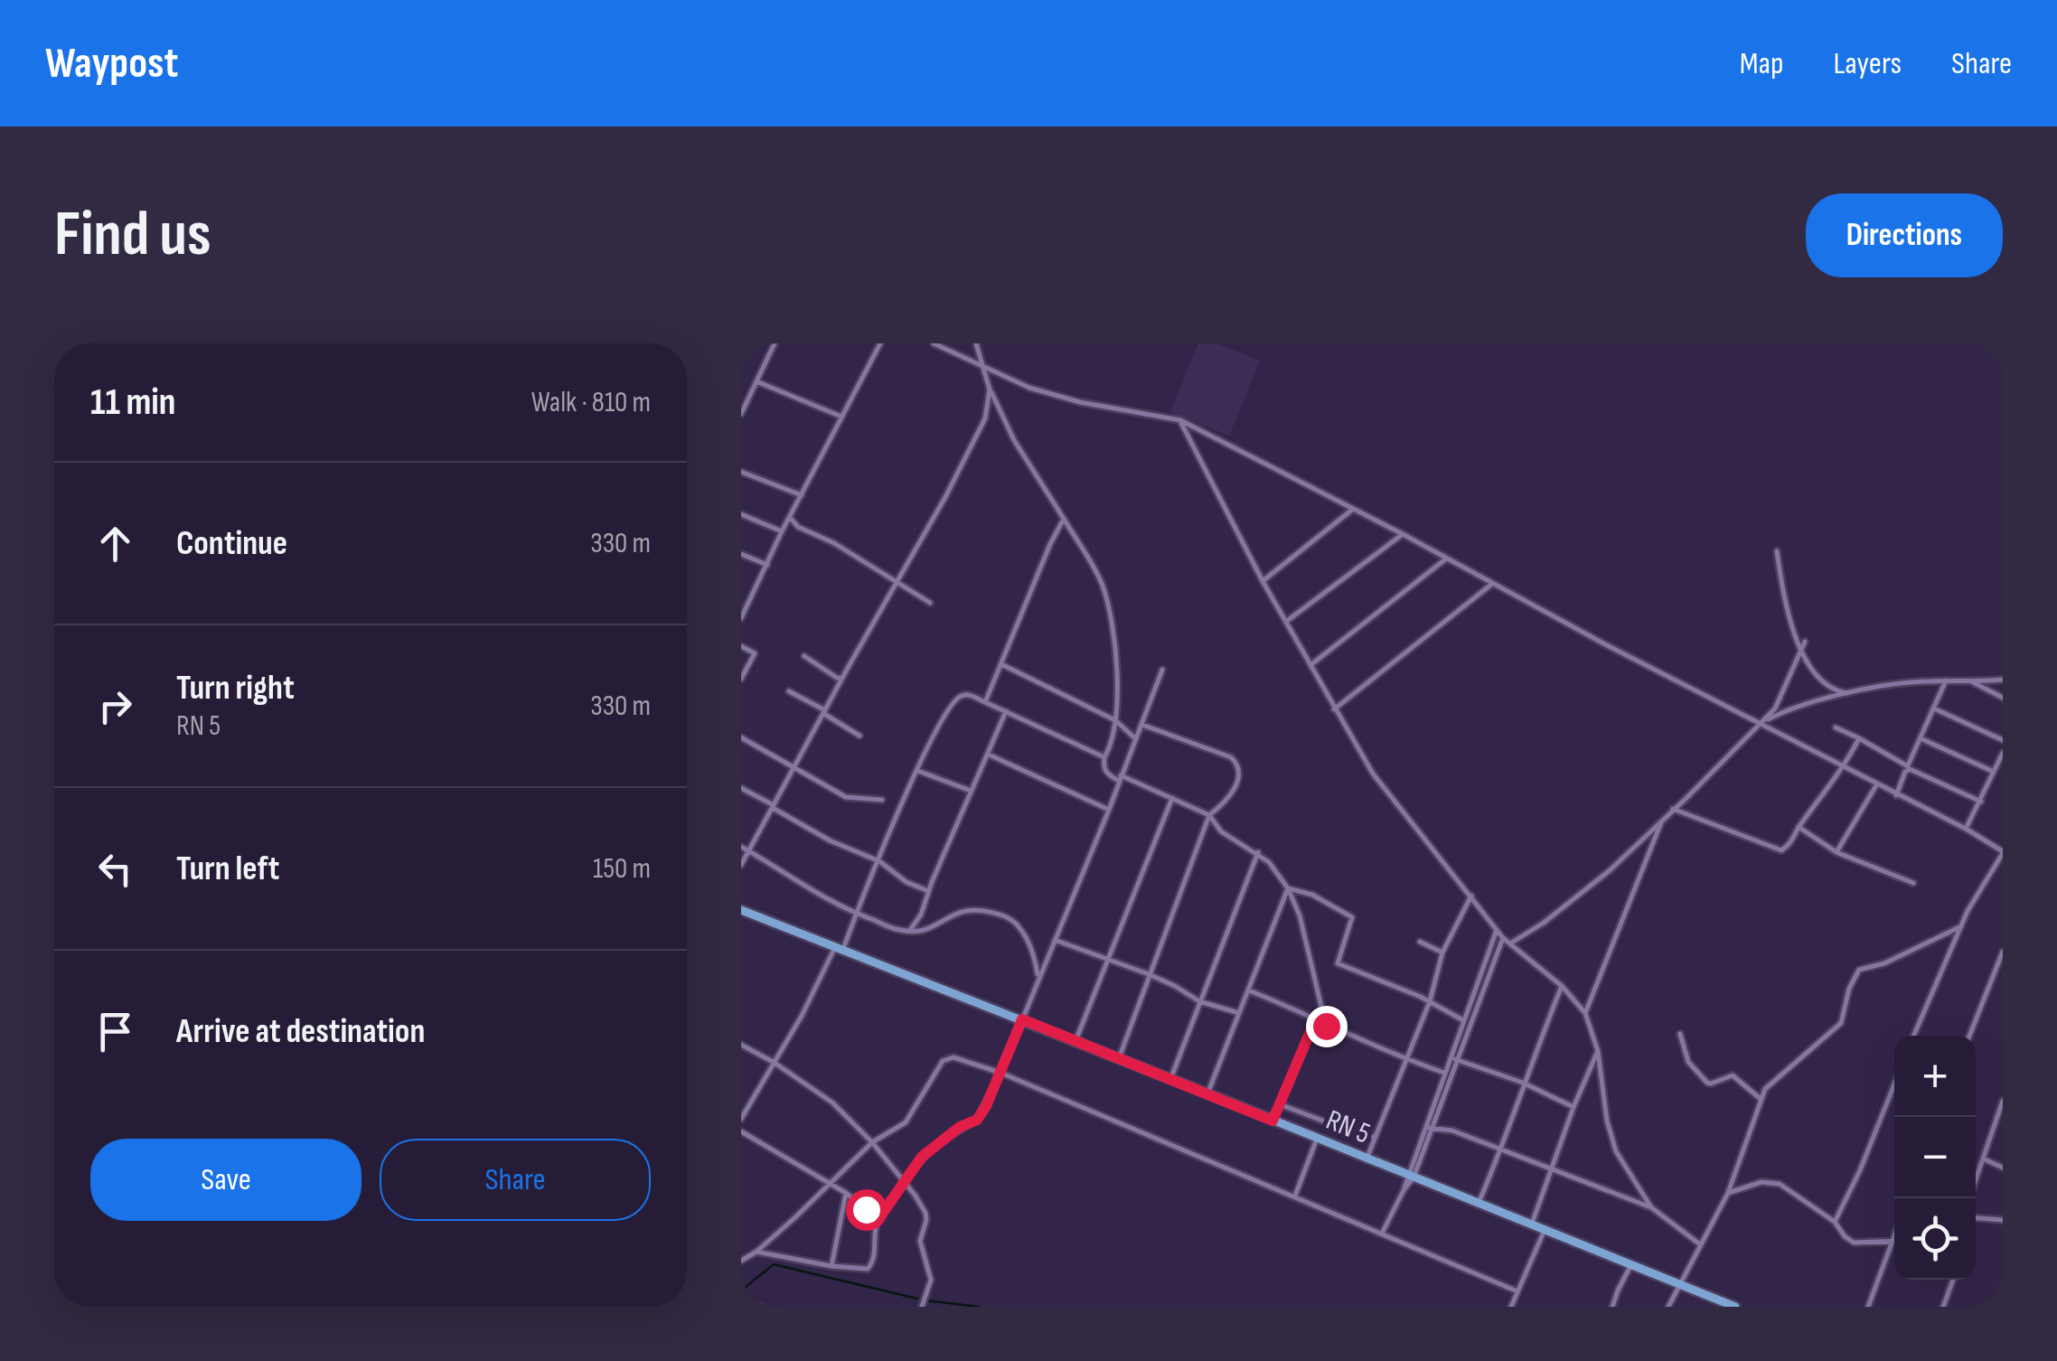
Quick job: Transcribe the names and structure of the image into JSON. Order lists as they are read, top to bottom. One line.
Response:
{"streets":{"main road":["RN 5"]},"page":{"header":"Waypost","nav":["Map","Layers","Share"],"buttons":["Directions",["Save","Share"]],"title":"Find us","heading":["11 min","Walk · 810 m"],"list":[["Continue","330 m"],["Turn right","RN 5","330 m"],["Turn left","150 m"],"Arrive at destination"],"map_buttons":["+","−"]}}
